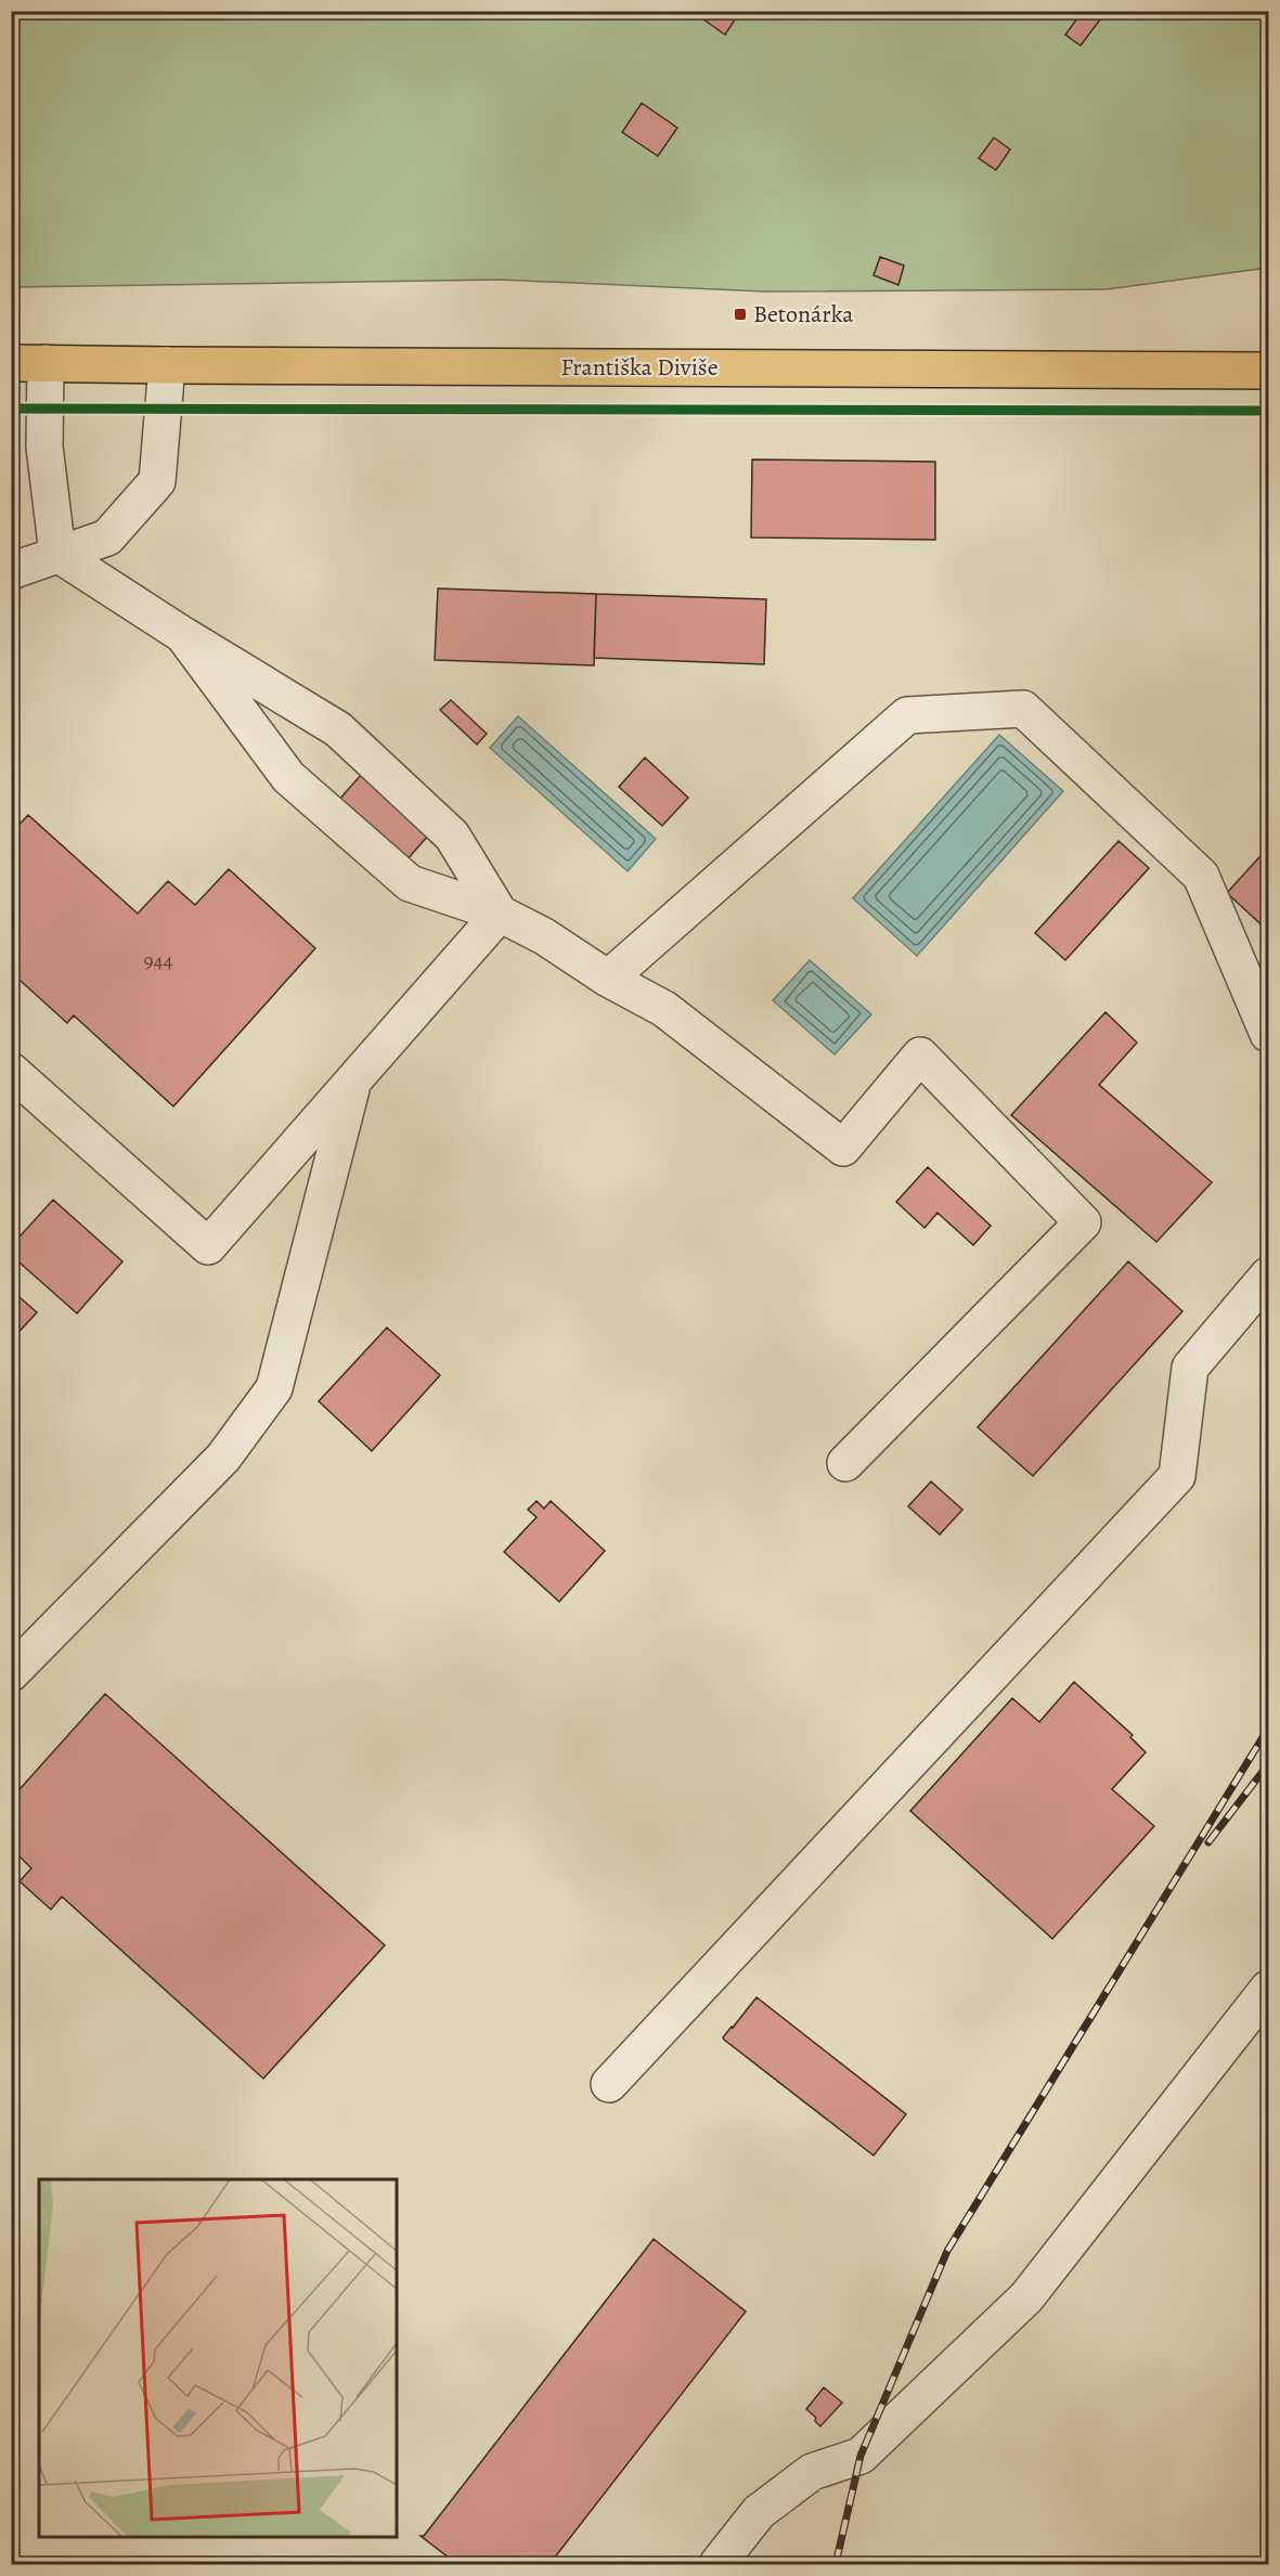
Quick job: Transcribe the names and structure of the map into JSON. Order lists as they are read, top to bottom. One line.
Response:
{"streets":{"main road":["Františka Diviše"]},"places":{"transit":["Betonárka"]},"house_numbers":["944"]}
